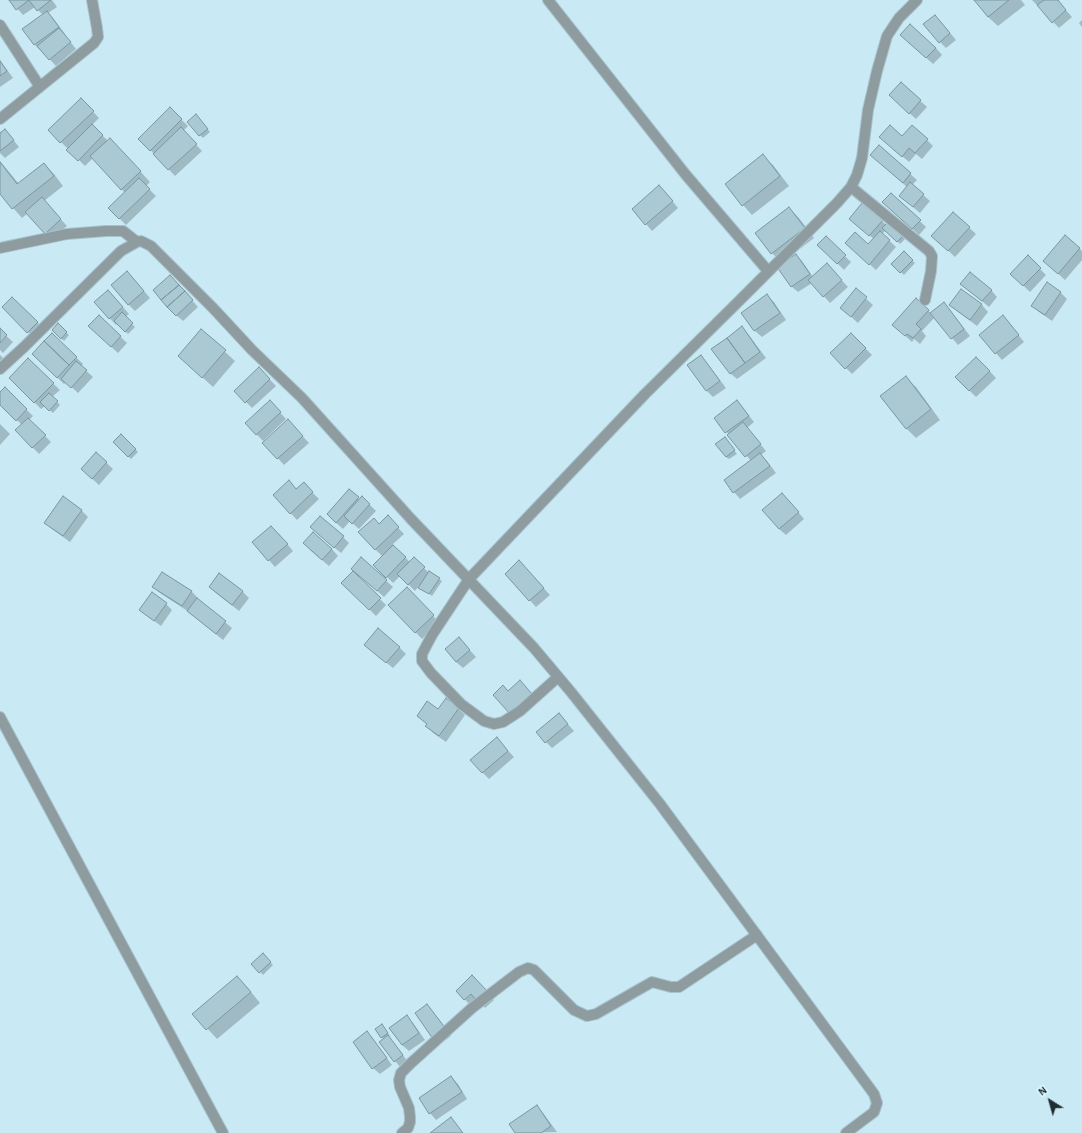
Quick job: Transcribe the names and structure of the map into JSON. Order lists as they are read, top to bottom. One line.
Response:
{"north":"top left"}
